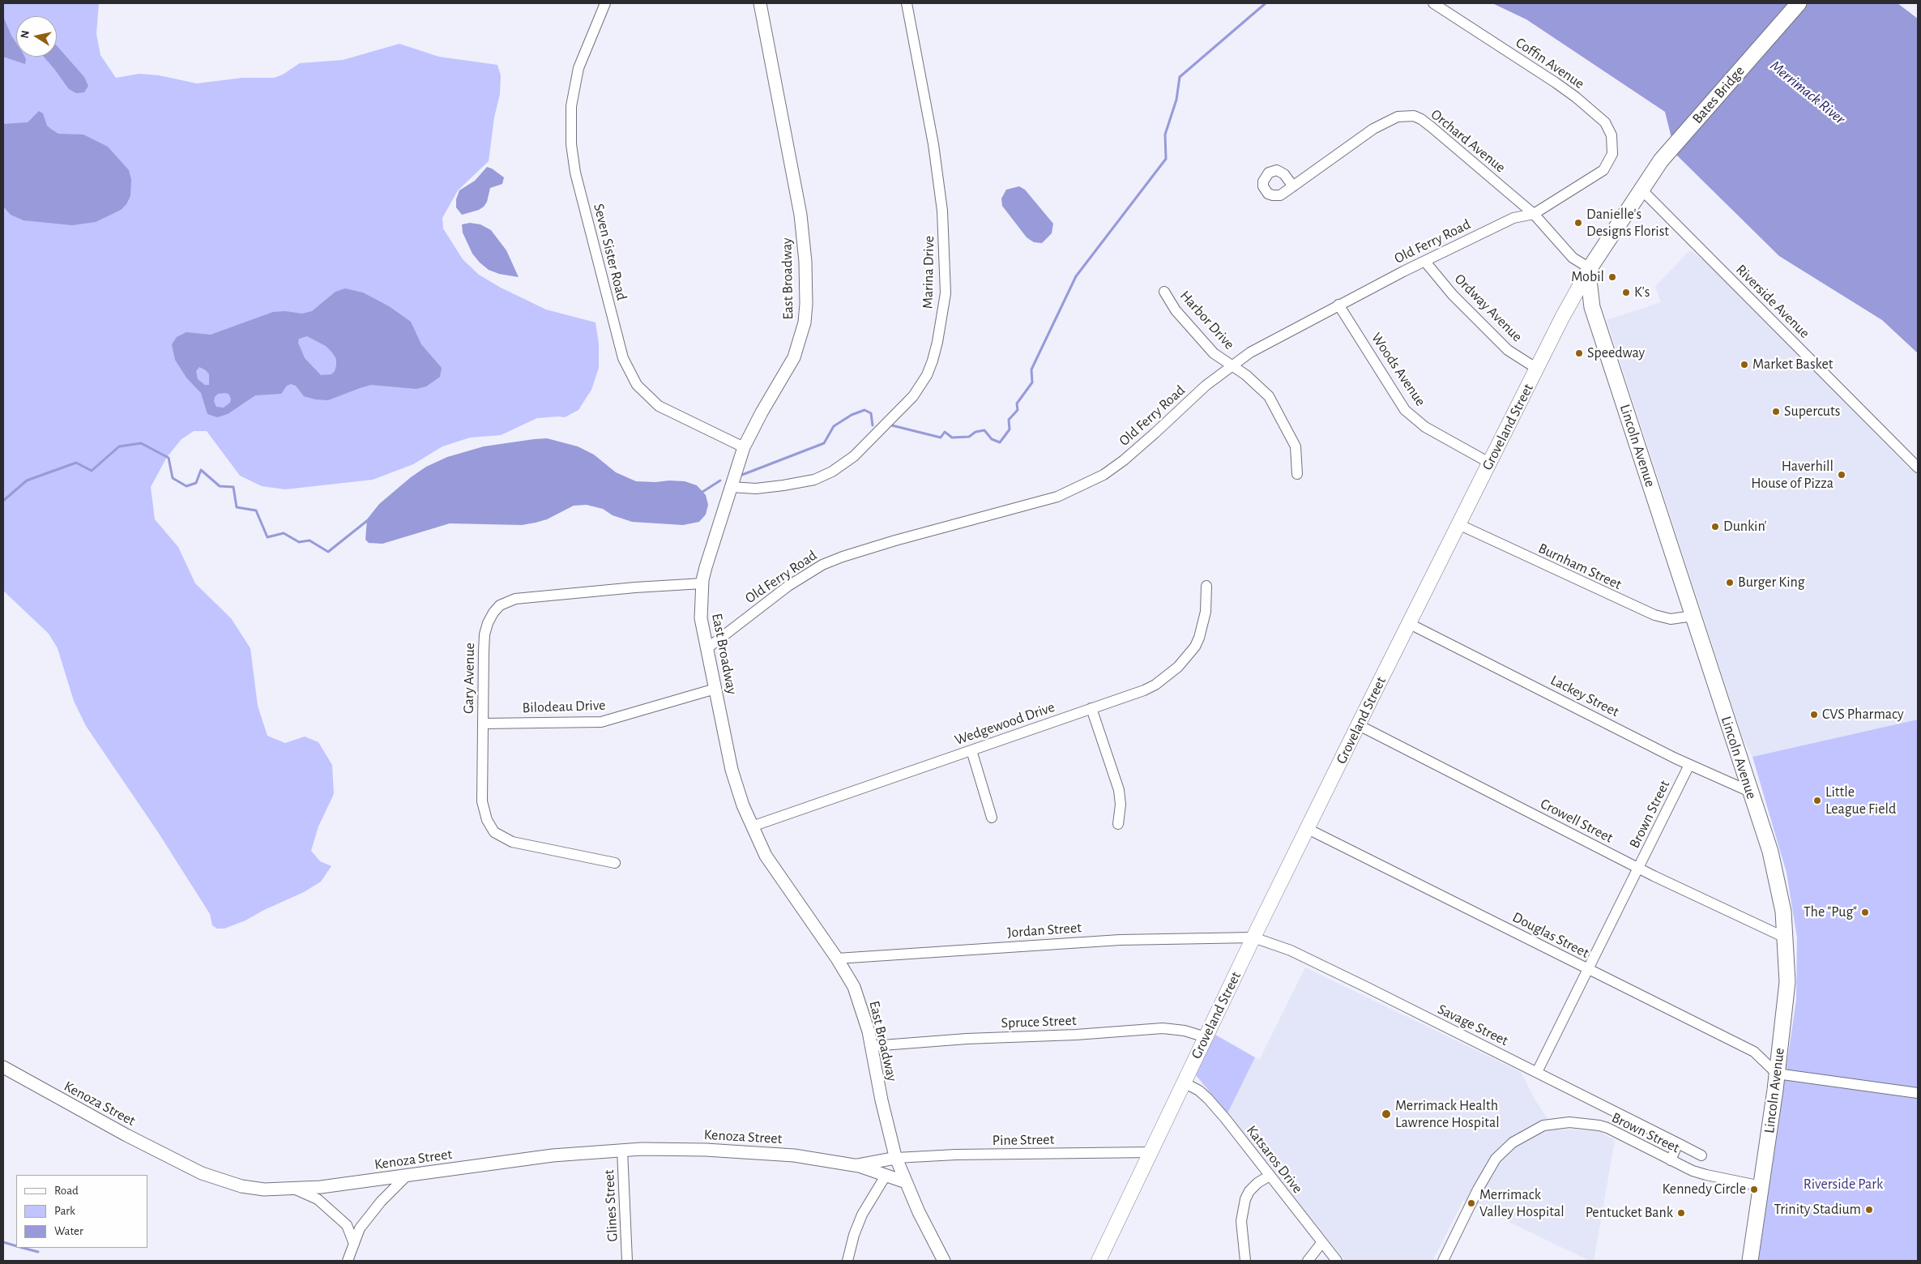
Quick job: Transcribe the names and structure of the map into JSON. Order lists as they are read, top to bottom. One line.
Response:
{"streets":{"main road":["Bates Bridge","Groveland Street","Lincoln Avenue"],"street":["Coffin Avenue","Orchard Avenue","Old Ferry Road","Seven Sister Road","Marina Drive","East Broadway","Riverside Avenue","Ordway Avenue","Harbor Drive","Woods Avenue","Burnham Street","Gary Avenue","Lackey Street","Bilodeau Drive","Wedgewood Drive","Brown Street","Crowell Street","Jordan Street","Douglas Street","Spruce Street","Savage Street","Kenoza Street","Pine Street","Katsaros Drive","Glines Street"]},"crossings":[["Coffin Avenue","Old Ferry Road"],["Bates Bridge","Riverside Avenue"],["Bates Bridge","Groveland Street"],["Orchard Avenue","Old Ferry Road"],["Orchard Avenue","Groveland Street"],["Orchard Avenue","Lincoln Avenue"],["Old Ferry Road","East Broadway"],["Old Ferry Road","Ordway Avenue"],["Old Ferry Road","Harbor Drive"],["Old Ferry Road","Woods Avenue"],["Seven Sister Road","East Broadway"],["Marina Drive","East Broadway"],["East Broadway","Gary Avenue"],["East Broadway","Bilodeau Drive"],["East Broadway","Wedgewood Drive"],["East Broadway","Jordan Street"],["East Broadway","Spruce Street"],["East Broadway","Kenoza Street"],["East Broadway","Pine Street"],["Riverside Avenue","Groveland Street"],["Ordway Avenue","Groveland Street"],["Woods Avenue","Groveland Street"],["Groveland Street","Lincoln Avenue"],["Groveland Street","Burnham Street"],["Groveland Street","Lackey Street"],["Groveland Street","Crowell Street"],["Groveland Street","Jordan Street"],["Groveland Street","Douglas Street"],["Groveland Street","Spruce Street"],["Groveland Street","Savage Street"],["Groveland Street","Pine Street"],["Groveland Street","Katsaros Drive"],["Lincoln Avenue","Burnham Street"],["Lincoln Avenue","Lackey Street"],["Lincoln Avenue","Brown Street"],["Lincoln Avenue","Crowell Street"],["Lincoln Avenue","Douglas Street"],["Gary Avenue","Bilodeau Drive"],["Lackey Street","Brown Street"],["Brown Street","Crowell Street"],["Brown Street","Douglas Street"],["Brown Street","Savage Street"],["Jordan Street","Savage Street"],["Kenoza Street","Pine Street"],["Kenoza Street","Glines Street"]],"water":["Merrimack River"],"parks":["Riverside Park"],"places":["Danielle's Designs Florist","Mobil","K's","Speedway","Market Basket","Supercuts","Haverhill House of Pizza","Dunkin'","Burger King","CVS Pharmacy","Little League Field","The \"Pug\"","Merrimack Health Lawrence Hospital","Kennedy Circle","Merrimack Valley Hospital","Trinity Stadium","Pentucket Bank"],"legend":["Road","Park","Water"],"north":"left"}
